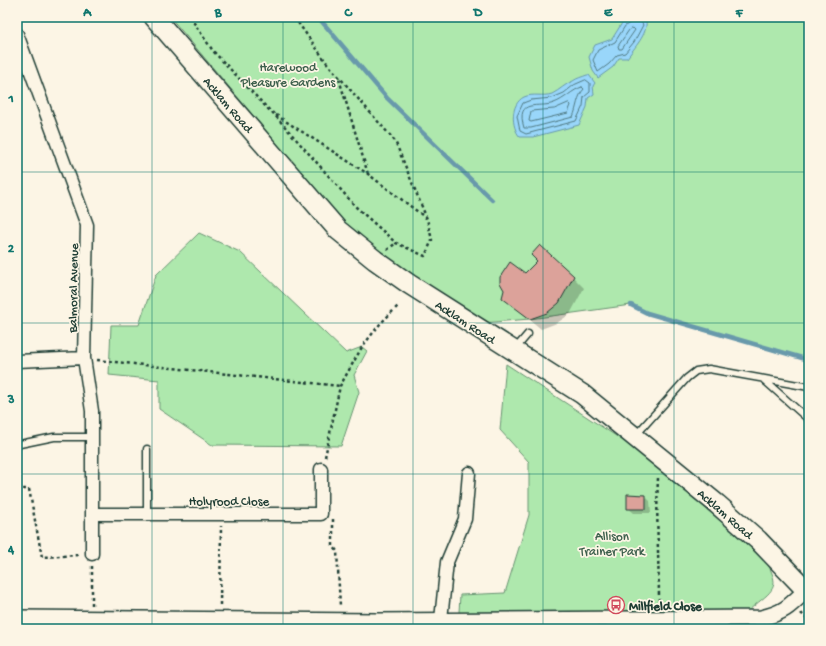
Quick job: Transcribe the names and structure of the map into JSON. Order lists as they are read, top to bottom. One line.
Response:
{"streets":{"main road":["Acklam Road"],"street":["Balmoral Avenue","Holyrood Close"]},"crossings":[["Balmoral Avenue","Holyrood Close"]],"parks":["Harewood Pleasure Gardens","Allison Trainer Park"],"places":{"bus stop":["Millfield Close"]},"grid":{"columns":["A","B","C","D","E","F"],"rows":["1","2","3","4"]}}
